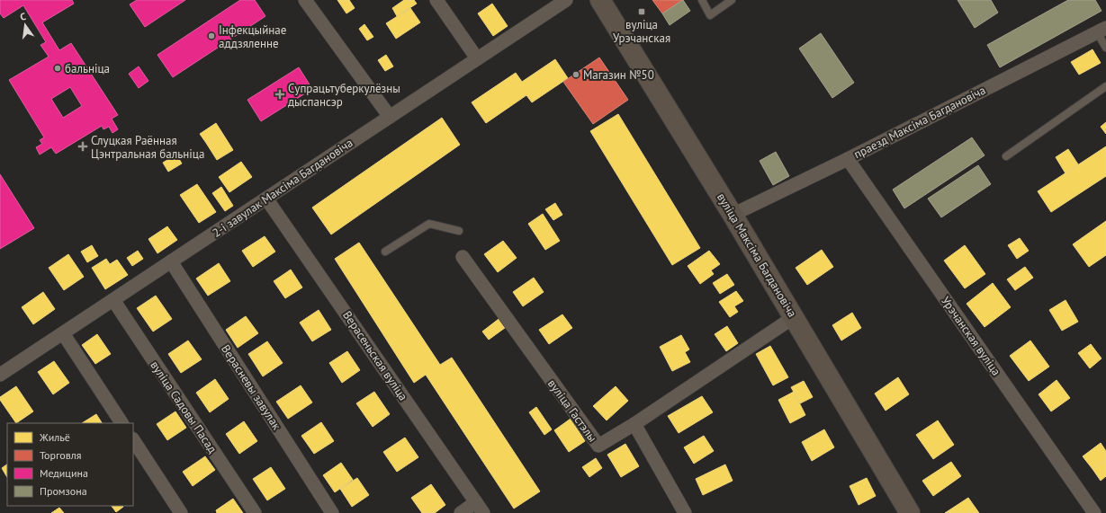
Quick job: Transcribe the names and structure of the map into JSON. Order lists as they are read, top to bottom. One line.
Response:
{"streets":{"main road":["вуліца Максіма Багдановіча"],"street":["праезд Максіма Багдановіча","2-і завулак Максіма Багдановіча","Урэчанская вуліца","Верасеньская вуліца","Верасневы завулак","вуліца Садовы Пасад","вуліца Гастэлы"]},"crossings":[["праезд Максіма Багдановіча","вуліца Максіма Багдановіча"],["праезд Максіма Багдановіча","Урэчанская вуліца"],["2-і завулак Максіма Багдановіча","Верасеньская вуліца"],["2-і завулак Максіма Багдановіча","Верасневы завулак"],["2-і завулак Максіма Багдановіча","вуліца Садовы Пасад"]],"places":{"transit":["вуліца Урэчанская"],"other":["Інфекцыйнае аддзяленне","бальніца","Магазин №50"],"health":["Супрацьтуберкулёзны дыспансэр","Слуцкая Раённая Цэнтральная бальніца"]},"legend":["Жильё","Торговля","Медицина","Промзона"],"north":"top"}
